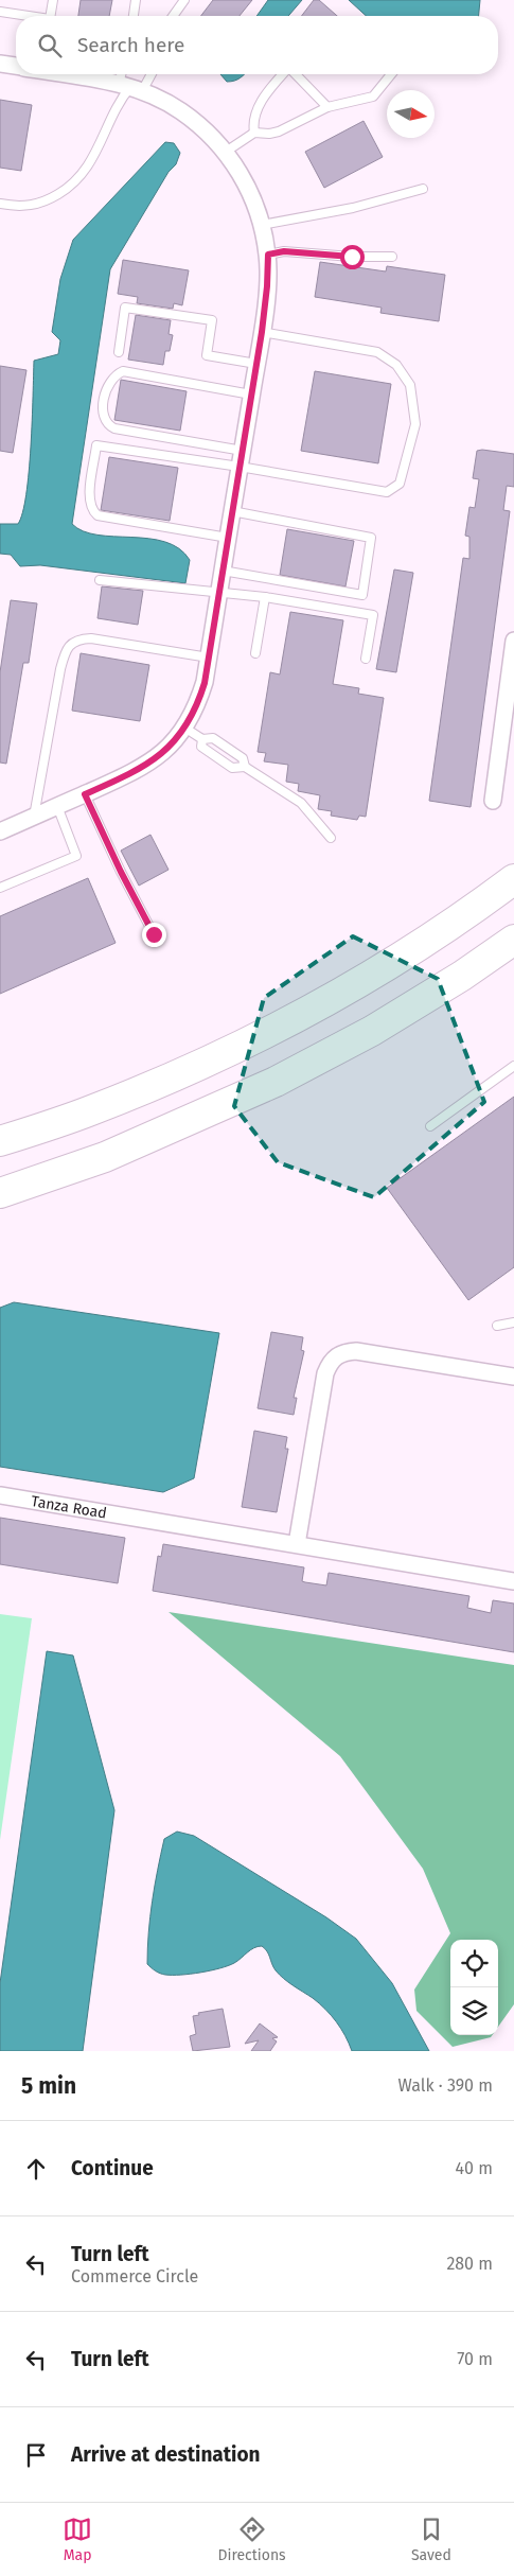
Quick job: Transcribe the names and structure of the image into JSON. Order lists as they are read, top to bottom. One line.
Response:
{"streets":{"street":["Tanza Road"]},"north":"right","page":{"search":"Search here","heading":["5 min","Walk · 390 m"],"list":[["Continue","40 m"],["Turn left","Commerce Circle","280 m"],["Turn left","70 m"],"Arrive at destination"],"nav":["Map","Directions","Saved"]}}
